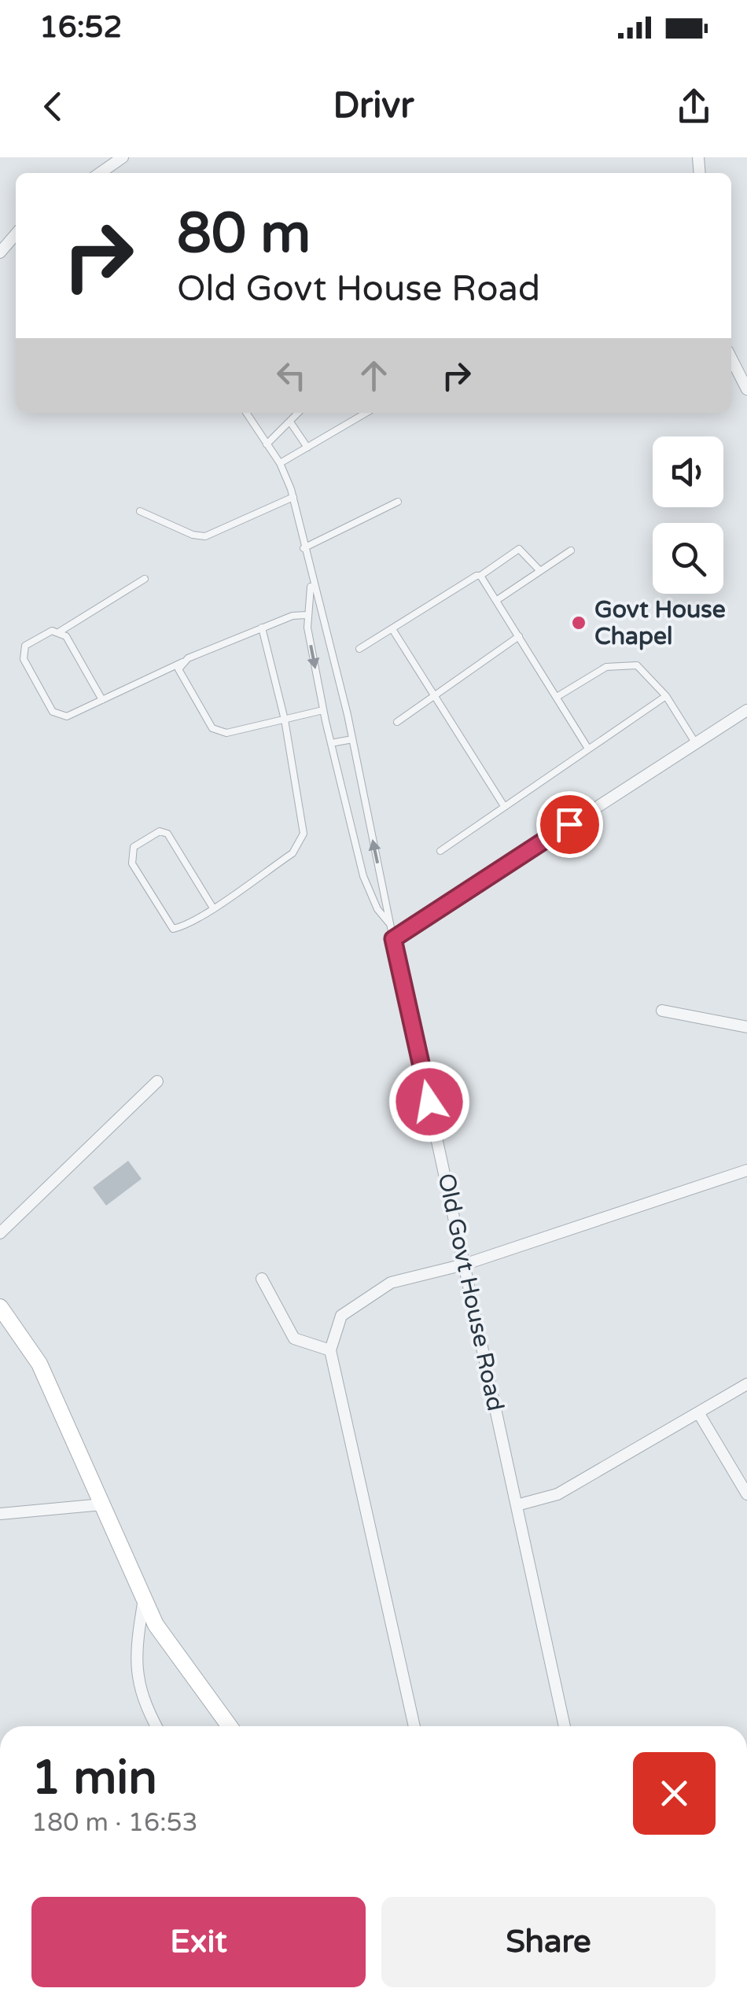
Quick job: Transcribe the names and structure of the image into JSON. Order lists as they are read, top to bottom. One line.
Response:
{"streets":{"street":["Old Govt House Road"]},"places":["Govt House Chapel"],"page":{"status":"16:52","header":"Drivr","turn":["80 m","Old Govt House Road"],"heading":["1 min","180 m · 16:53"],"buttons":["Exit","Share"]}}
